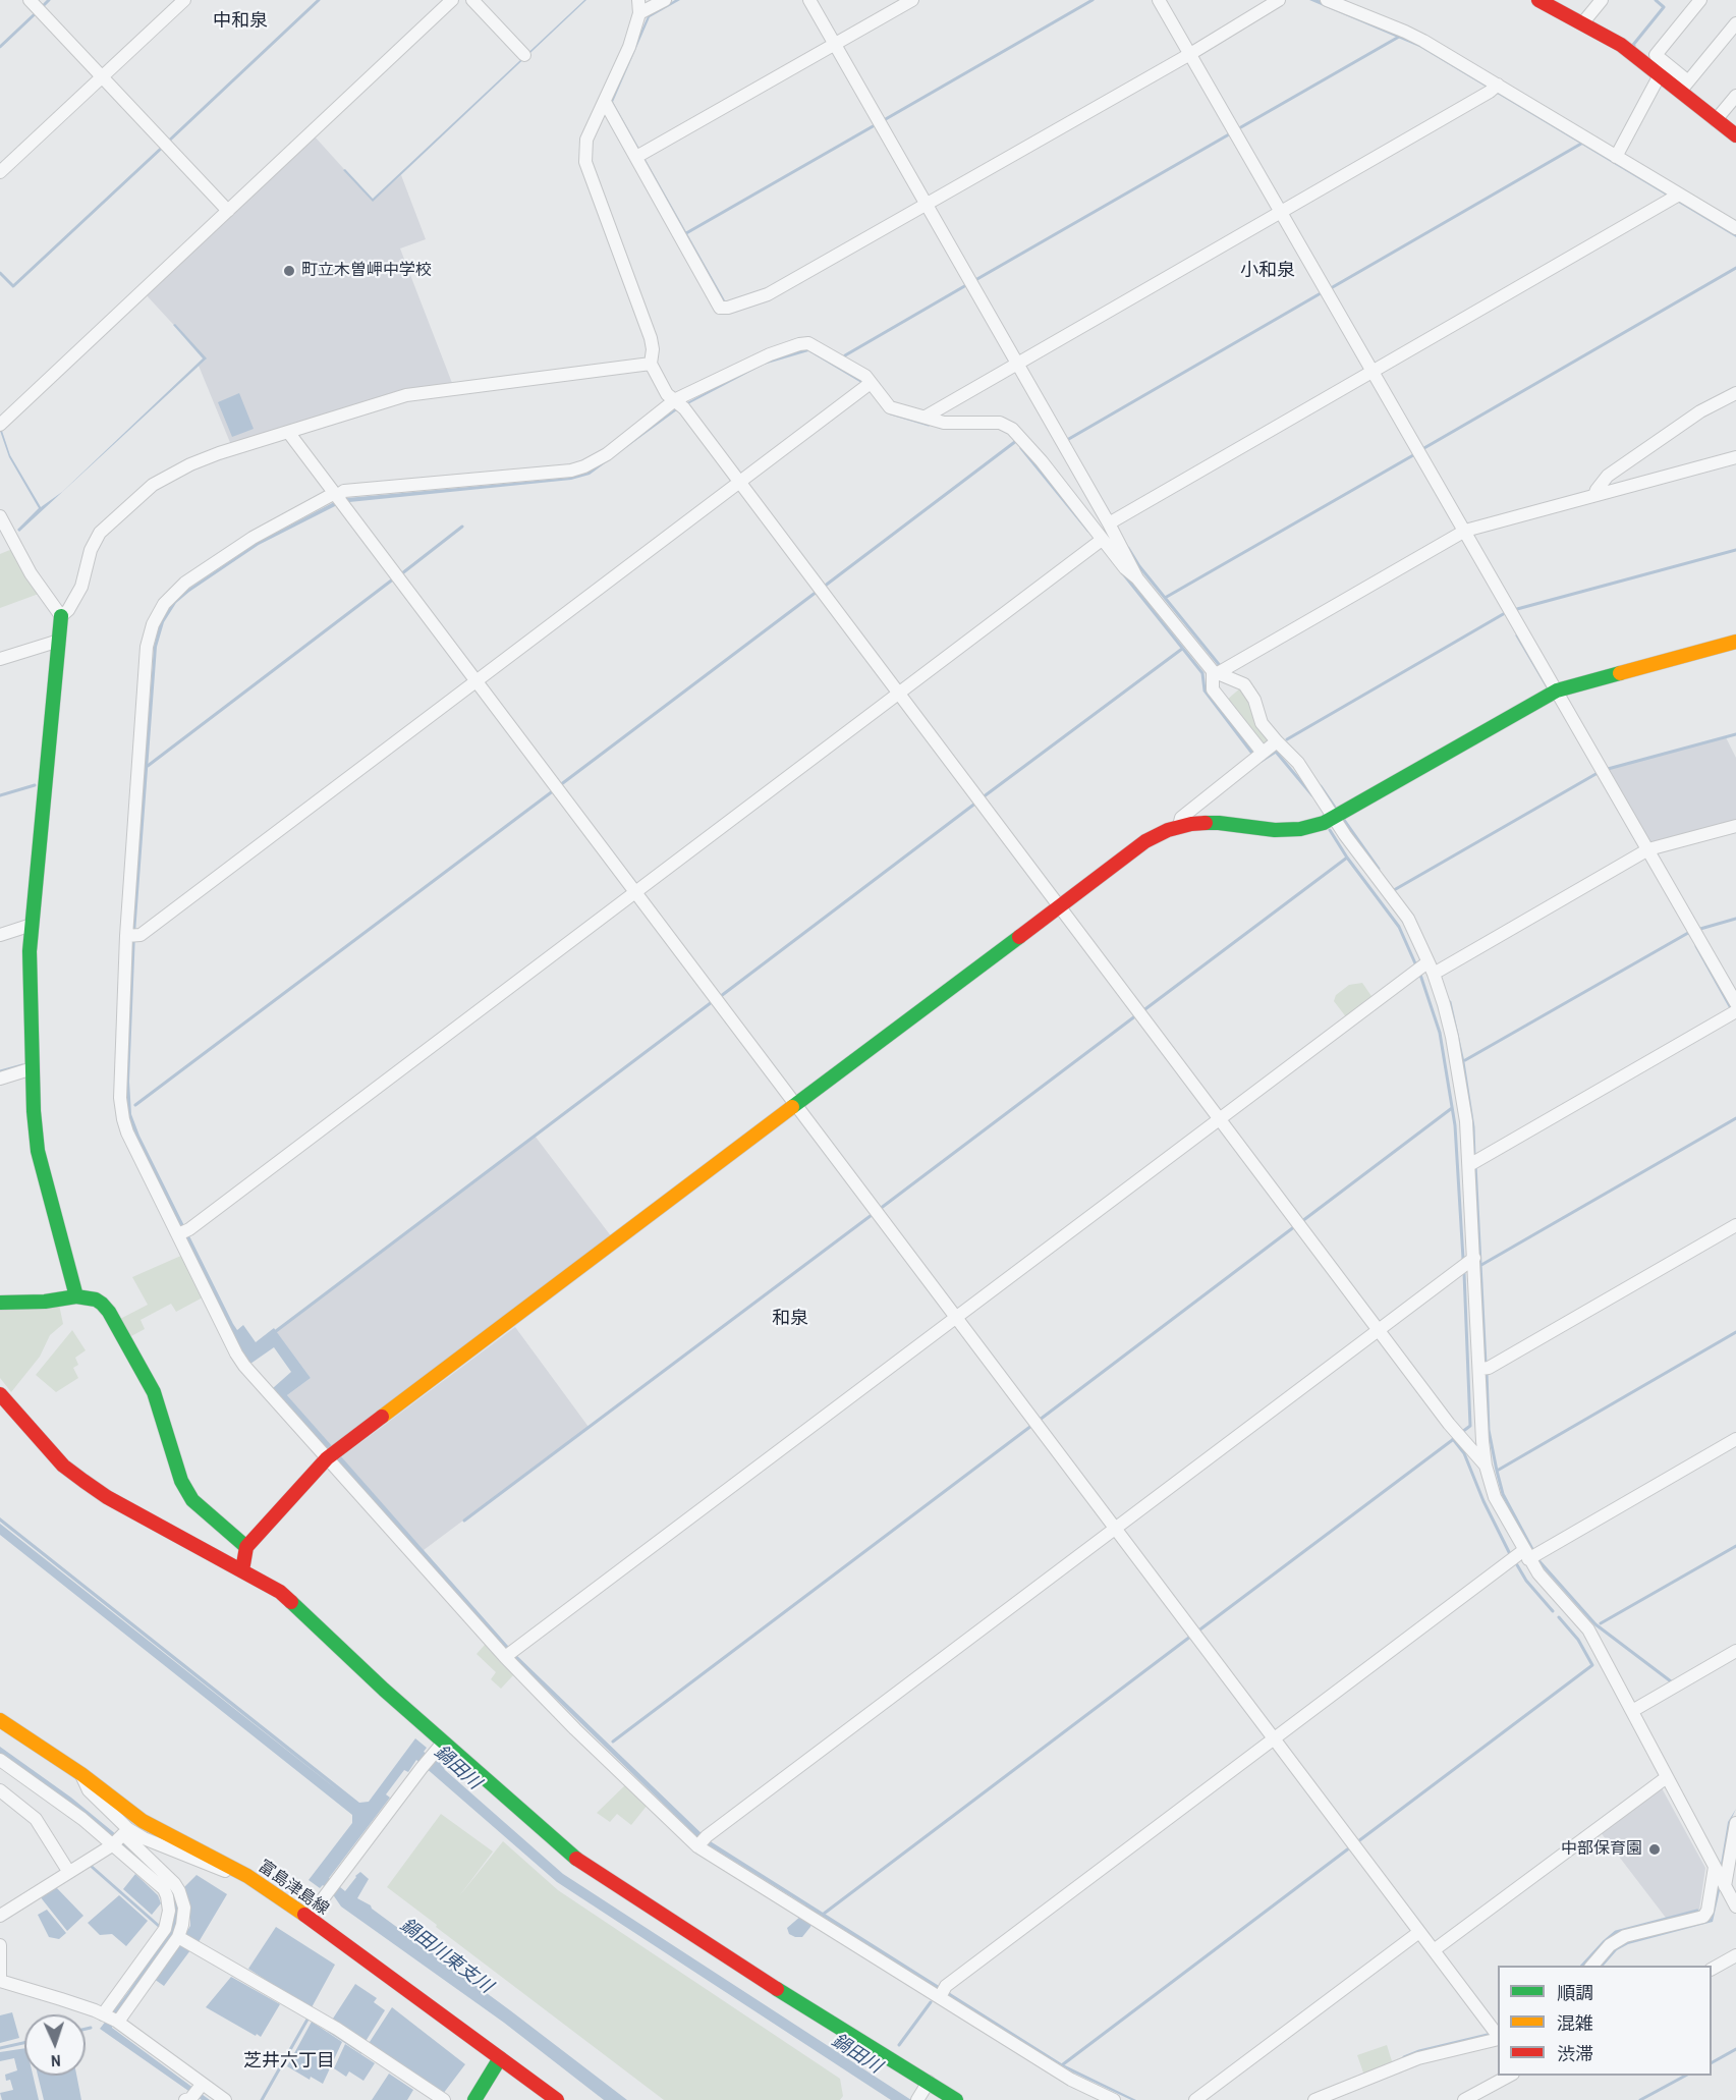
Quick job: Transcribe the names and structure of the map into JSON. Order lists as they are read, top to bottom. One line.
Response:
{"streets":{"street":["富島津島線"]},"districts":["中和泉","小和泉","和泉","芝井六丁目"],"water":["鍋田川","鍋田川東支川"],"places":["町立木曽岬中学校","中部保育園"],"legend":["順調","混雑","渋滞"],"north":"bottom"}
